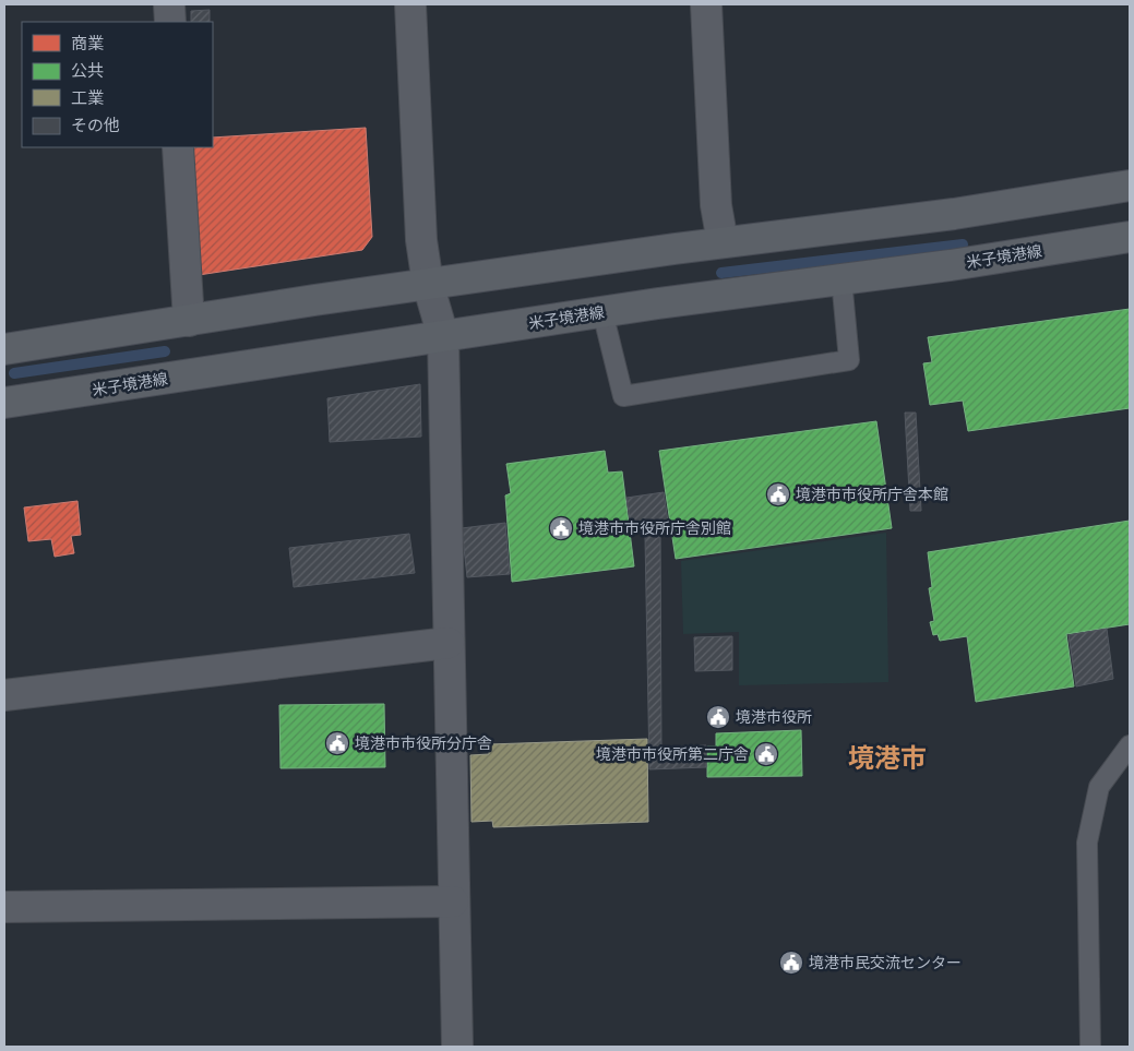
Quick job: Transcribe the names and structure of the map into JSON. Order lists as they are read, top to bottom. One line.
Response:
{"streets":{"main road":["米子境港線"]},"districts":["境港市"],"places":{"public building":["境港市市役所庁舎本館","境港市市役所庁舎別館","境港市役所","境港市市役所分庁舎","境港市市役所第二庁舎","境港市民交流センター"]},"legend":["商業","公共","工業","その他"]}
